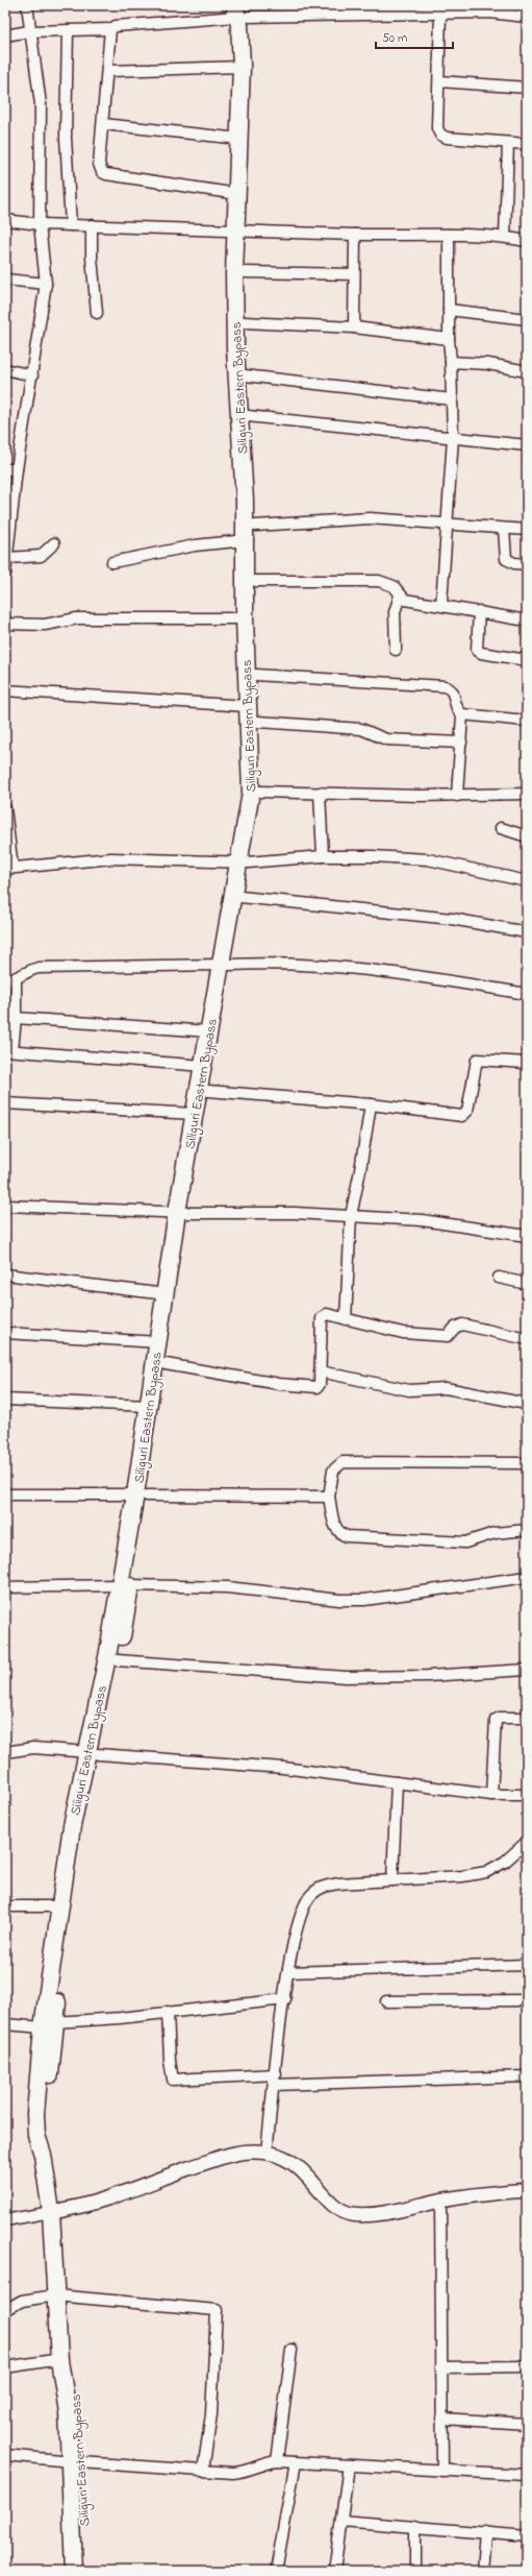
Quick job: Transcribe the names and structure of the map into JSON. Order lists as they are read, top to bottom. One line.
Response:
{"streets":{"main road":["Siliguri Eastern Bypass"]},"scale_bar":"50 m"}
